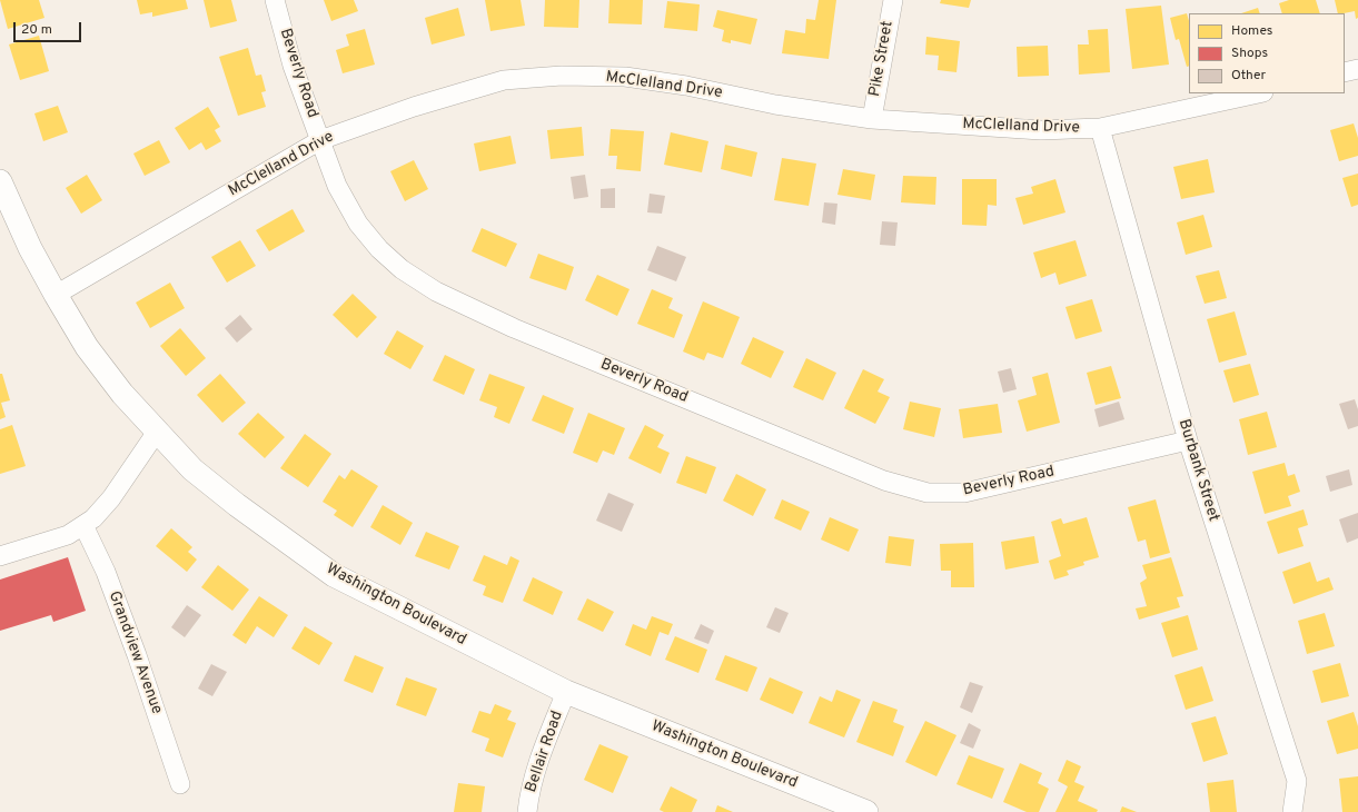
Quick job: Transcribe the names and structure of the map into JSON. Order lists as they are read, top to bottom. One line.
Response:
{"streets":{"street":["Pike Street","Beverly Road","McClelland Drive","Burbank Street","Washington Boulevard","Grandview Avenue","Bellair Road"]},"crossings":[["Pike Street","McClelland Drive"],["Beverly Road","McClelland Drive"],["Beverly Road","Burbank Street"],["McClelland Drive","Burbank Street"],["McClelland Drive","Washington Boulevard"],["Washington Boulevard","Bellair Road"]],"legend":["Homes","Shops","Other"],"scale_bar":"20 m"}
